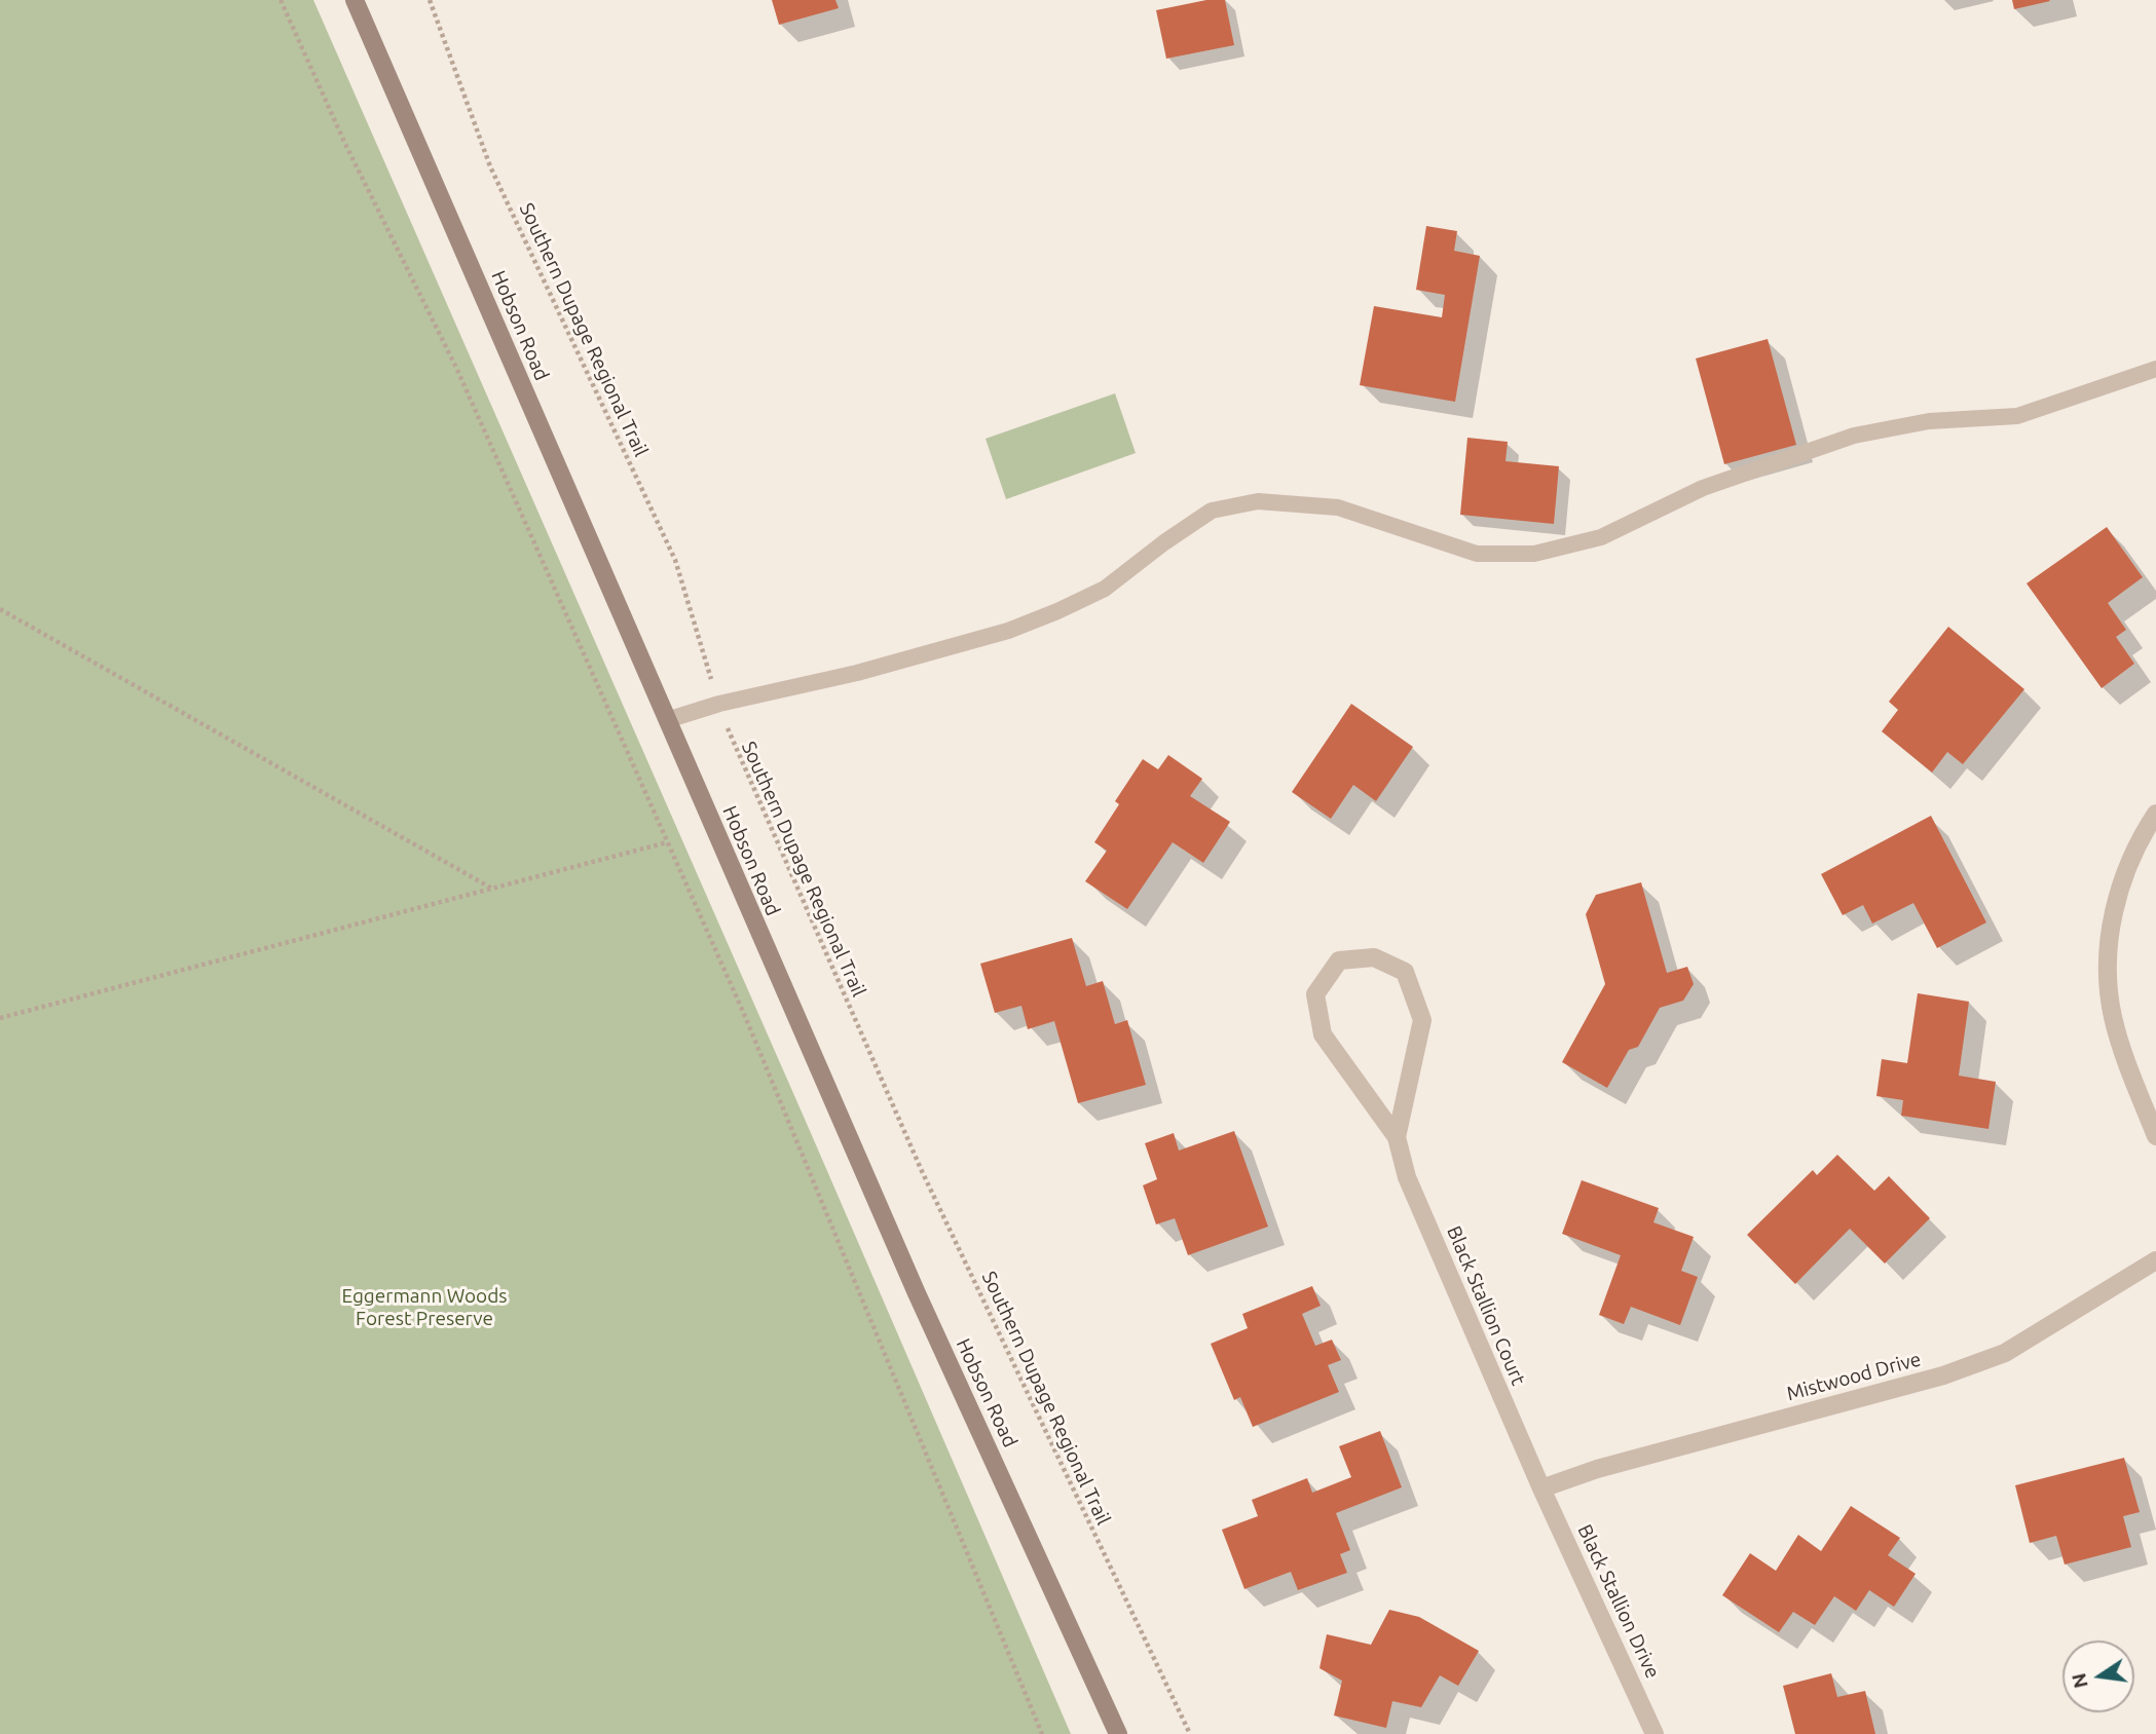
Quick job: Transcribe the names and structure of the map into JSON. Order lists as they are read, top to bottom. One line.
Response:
{"streets":{"main road":["Hobson Road"],"street":["Black Stallion Court","Mistwood Drive","Black Stallion Drive"],"path":["Southern Dupage Regional Trail"]},"crossings":[["Black Stallion Court","Mistwood Drive"],["Black Stallion Court","Black Stallion Drive"],["Mistwood Drive","Black Stallion Drive"]],"parks":["Eggermann Woods Forest Preserve"],"north":"left"}
